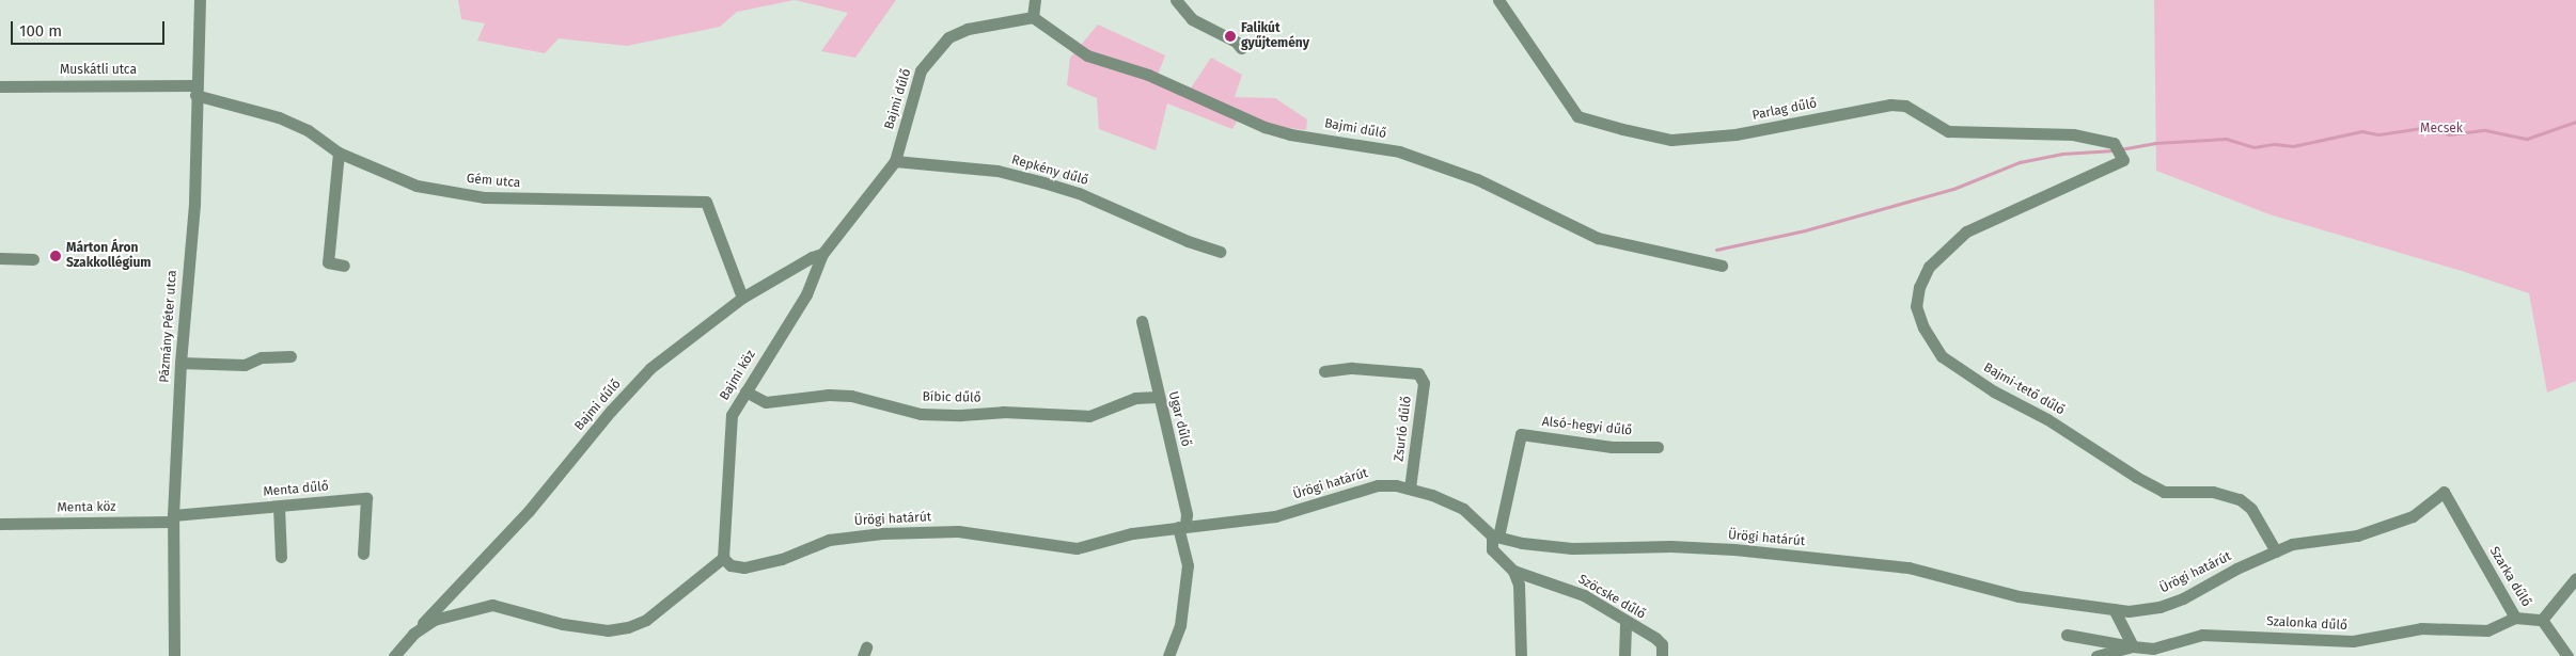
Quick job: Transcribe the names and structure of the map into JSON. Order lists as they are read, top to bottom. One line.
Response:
{"streets":{"street":["Muskátli utca","Bajmi dűlő","Parlag dűlő","Repkény dűlő","Gém utca","Pázmány Péter utca","Bajmi köz","Bajmi-tető dűlő","Bíbic dűlő","Ugar dűlő","Alsó-hegyi dűlő","Zsurló dűlő","Ürögi határút","Menta dűlő","Menta köz","Szarka dűlő","Szöcske dűlő","Szalonka dűlő"]},"crossings":[["Muskátli utca","Gém utca"],["Muskátli utca","Pázmány Péter utca"],["Bajmi dűlő","Repkény dűlő"],["Bajmi dűlő","Gém utca"],["Bajmi dűlő","Bajmi köz"],["Parlag dűlő","Bajmi-tető dűlő"],["Gém utca","Pázmány Péter utca"],["Pázmány Péter utca","Menta dűlő"],["Pázmány Péter utca","Menta köz"],["Bajmi köz","Bíbic dűlő"],["Bajmi köz","Ürögi határút"],["Bajmi-tető dűlő","Ürögi határút"],["Bíbic dűlő","Ugar dűlő"],["Ugar dűlő","Ürögi határút"],["Alsó-hegyi dűlő","Ürögi határút"],["Alsó-hegyi dűlő","Szöcske dűlő"],["Zsurló dűlő","Ürögi határút"],["Ürögi határút","Szarka dűlő"],["Ürögi határút","Szöcske dűlő"],["Menta dűlő","Menta köz"],["Szarka dűlő","Szalonka dűlő"]],"parks":["Mecsek"],"places":["Falikút gyűjtemény","Márton Áron Szakkollégium"],"scale_bar":"100 m"}
